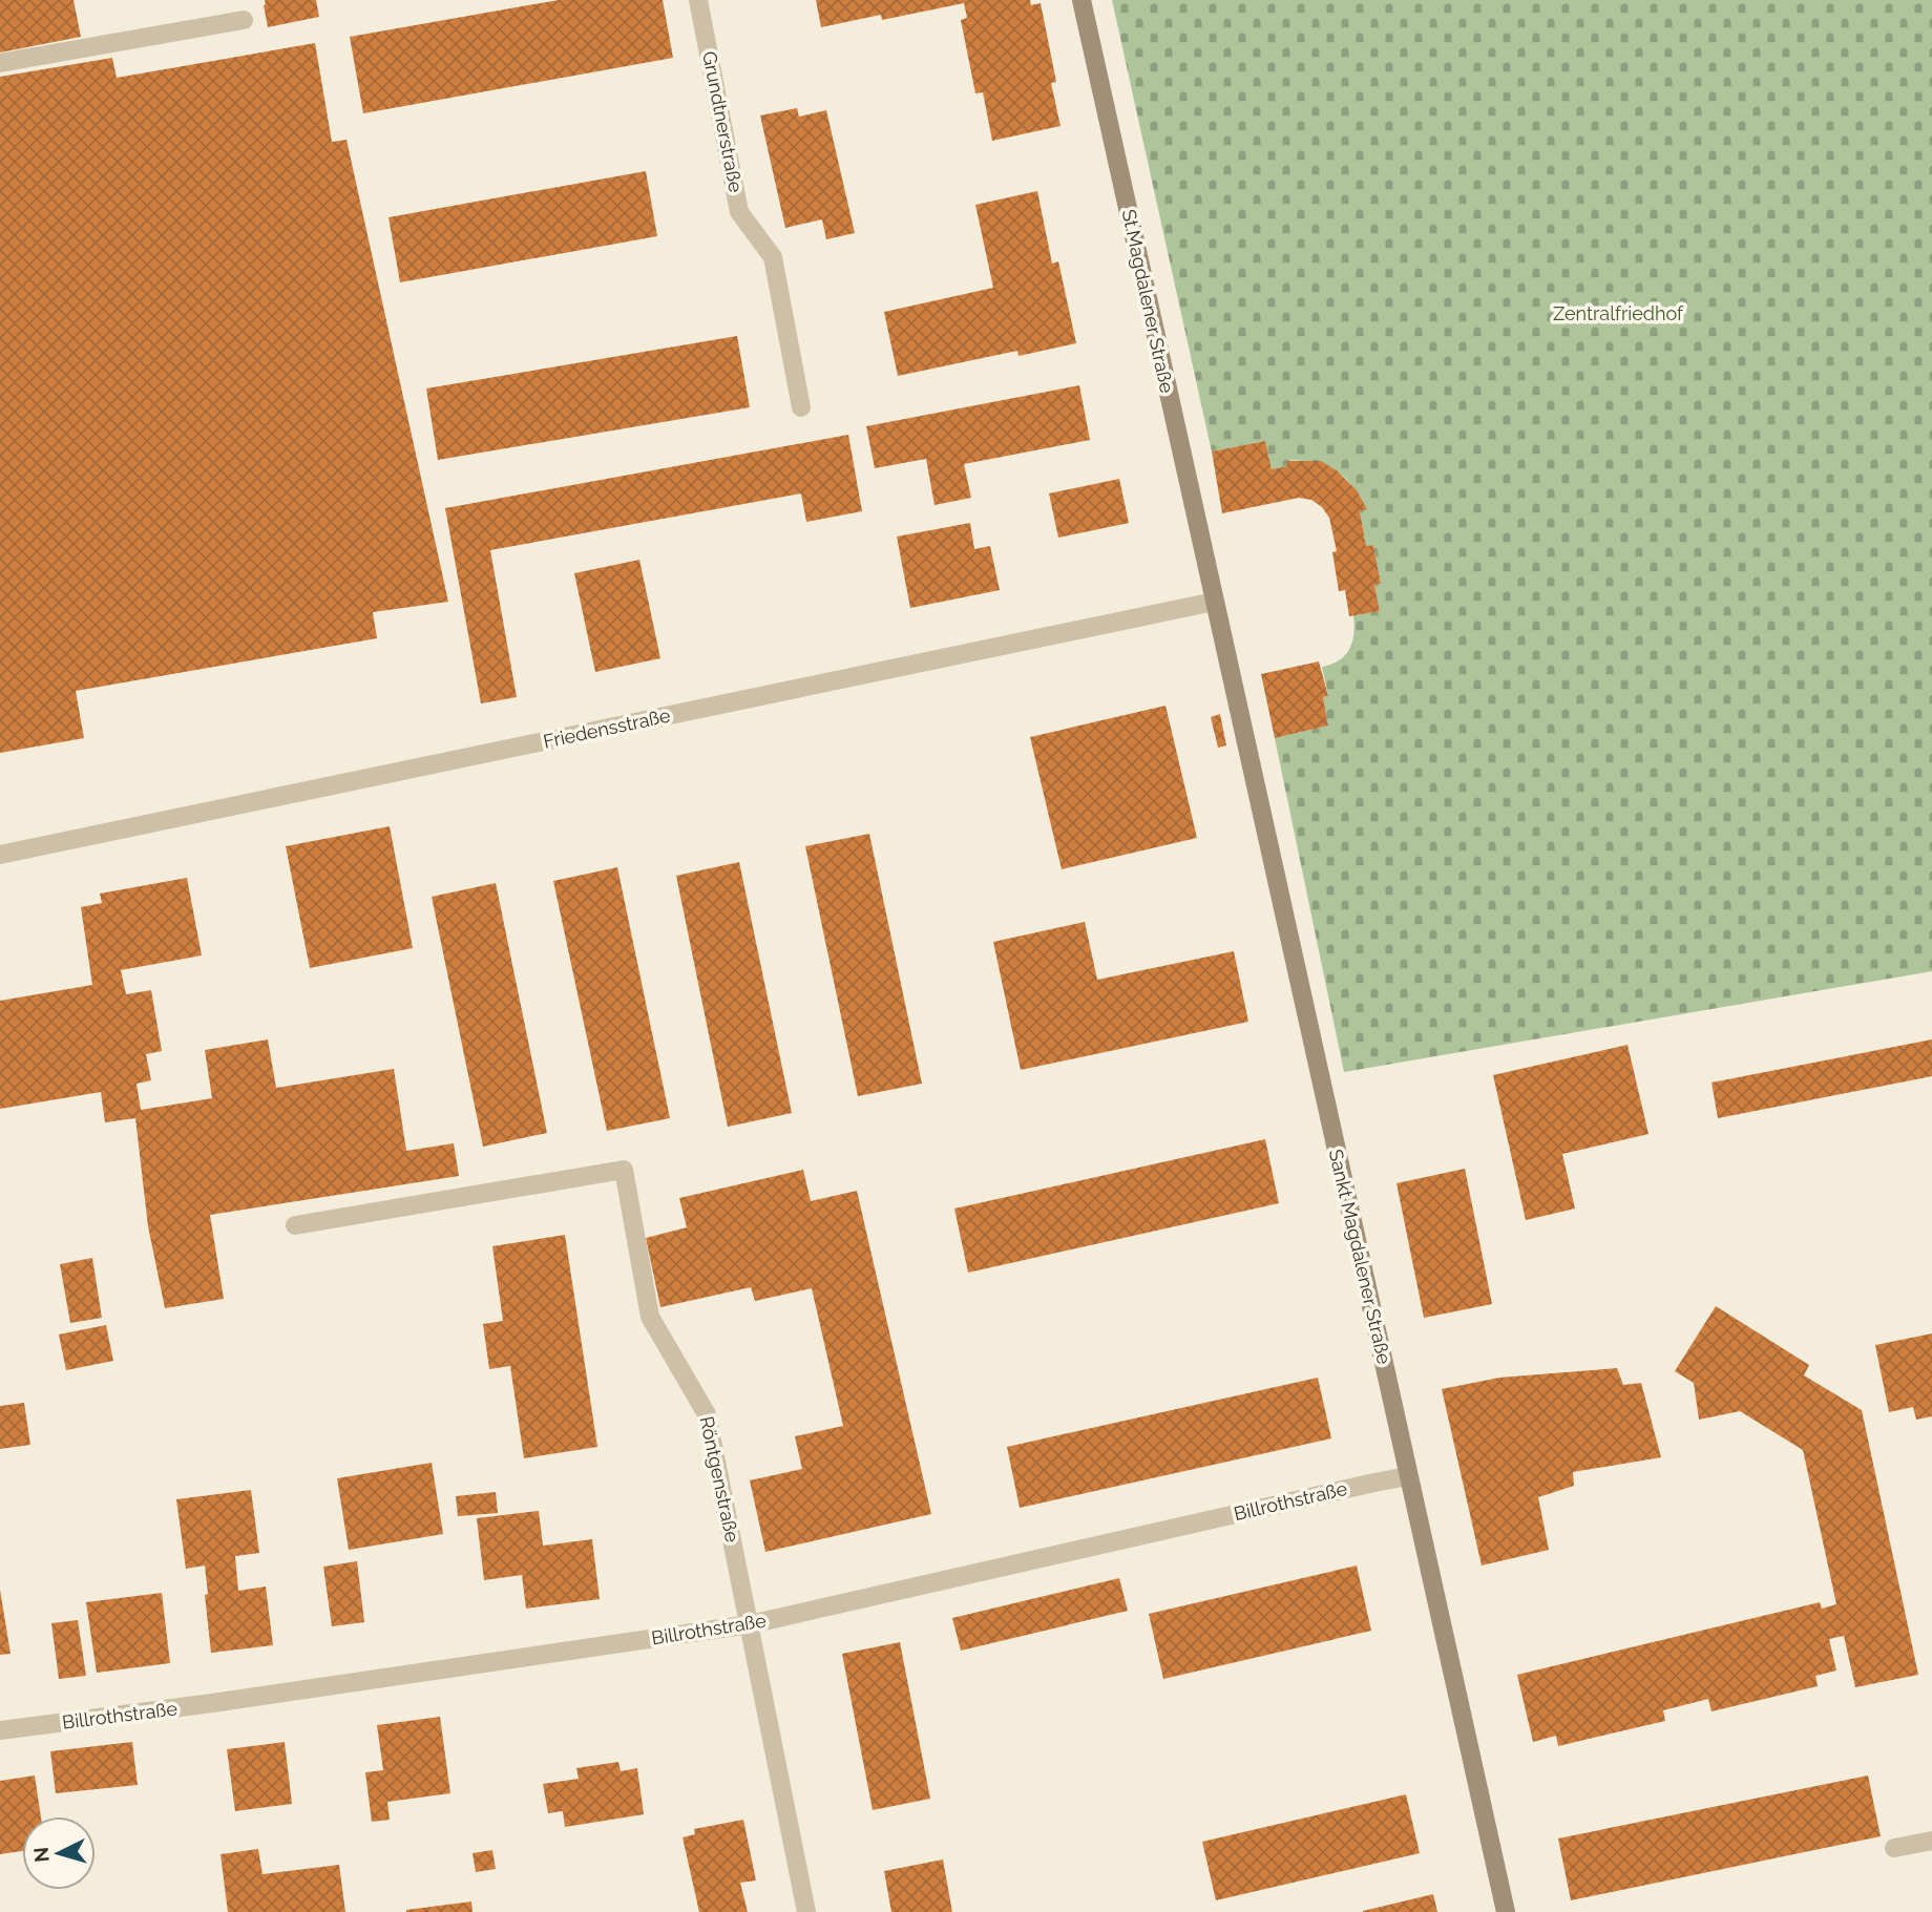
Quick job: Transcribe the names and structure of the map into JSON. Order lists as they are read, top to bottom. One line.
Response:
{"streets":{"street":["Grundtnerstraße","St.Magdalener Straße","Friedensstraße","Sankt Magdalener Straße","Röntgenstraße","Billrothstraße"]},"crossings":[["St.Magdalener Straße","Friedensstraße"],["St.Magdalener Straße","Sankt Magdalener Straße"],["Friedensstraße","Sankt Magdalener Straße"],["Sankt Magdalener Straße","Billrothstraße"],["Röntgenstraße","Billrothstraße"]],"parks":["Zentralfriedhof"],"north":"left"}
